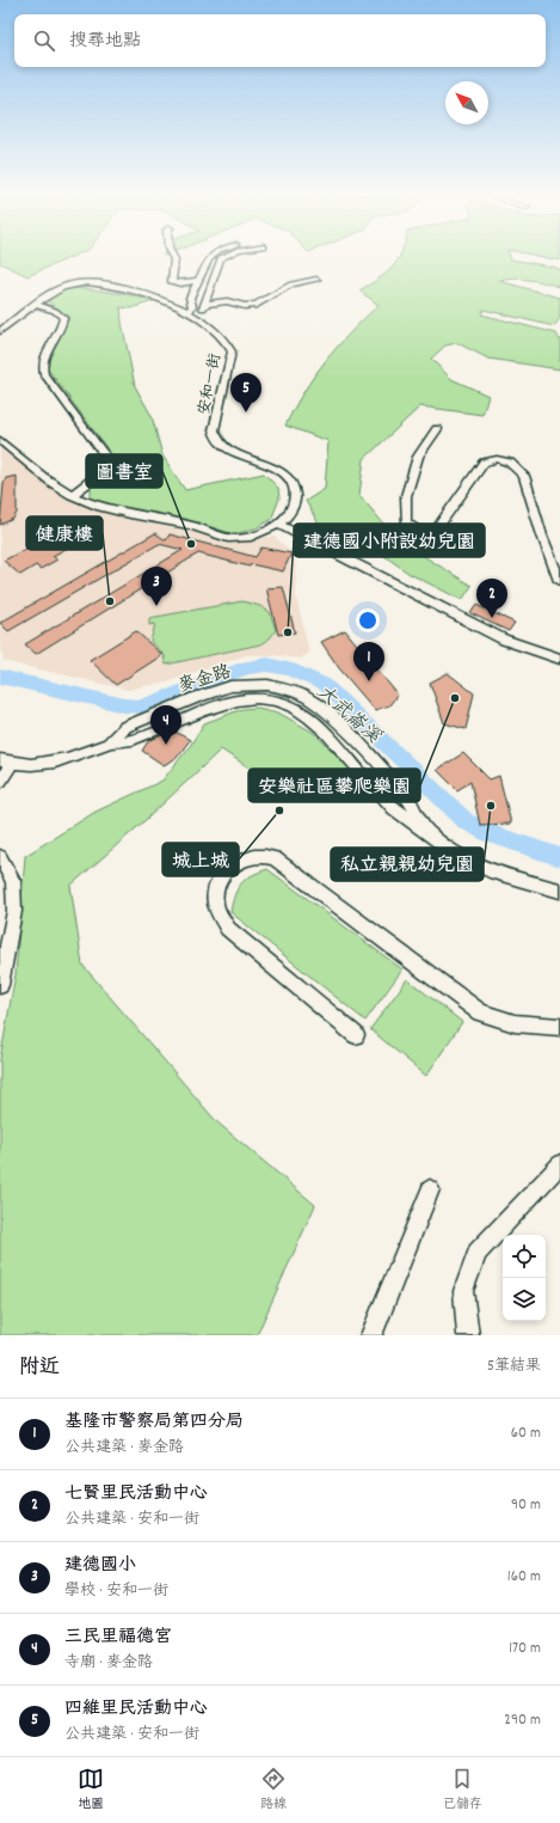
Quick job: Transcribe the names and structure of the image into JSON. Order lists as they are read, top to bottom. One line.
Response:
{"streets":{"street":["安和一街","麥金路"]},"water":["大武崙溪"],"places":["圖書室","健康樓","建德國小附設幼兒園","安樂社區攀爬樂園","私立親親幼兒園","城上城"],"north":"top left","page":{"search":"搜尋地點","pins":["5","3","2","1","4"],"heading":["附近","5筆結果"],"list":[{"mark":"1","name":"基隆市警察局第四分局","note":"公共建築 · 麥金路","value":"60 m"},{"mark":"2","name":"七賢里民活動中心","note":"公共建築 · 安和一街","value":"90 m"},{"mark":"3","name":"建德國小","note":"學校 · 安和一街","value":"160 m"},{"mark":"4","name":"三民里福德宮","note":"寺廟 · 麥金路","value":"170 m"},{"mark":"5","name":"四維里民活動中心","note":"公共建築 · 安和一街","value":"290 m"}],"nav":["地圖","路線","已儲存"]}}
